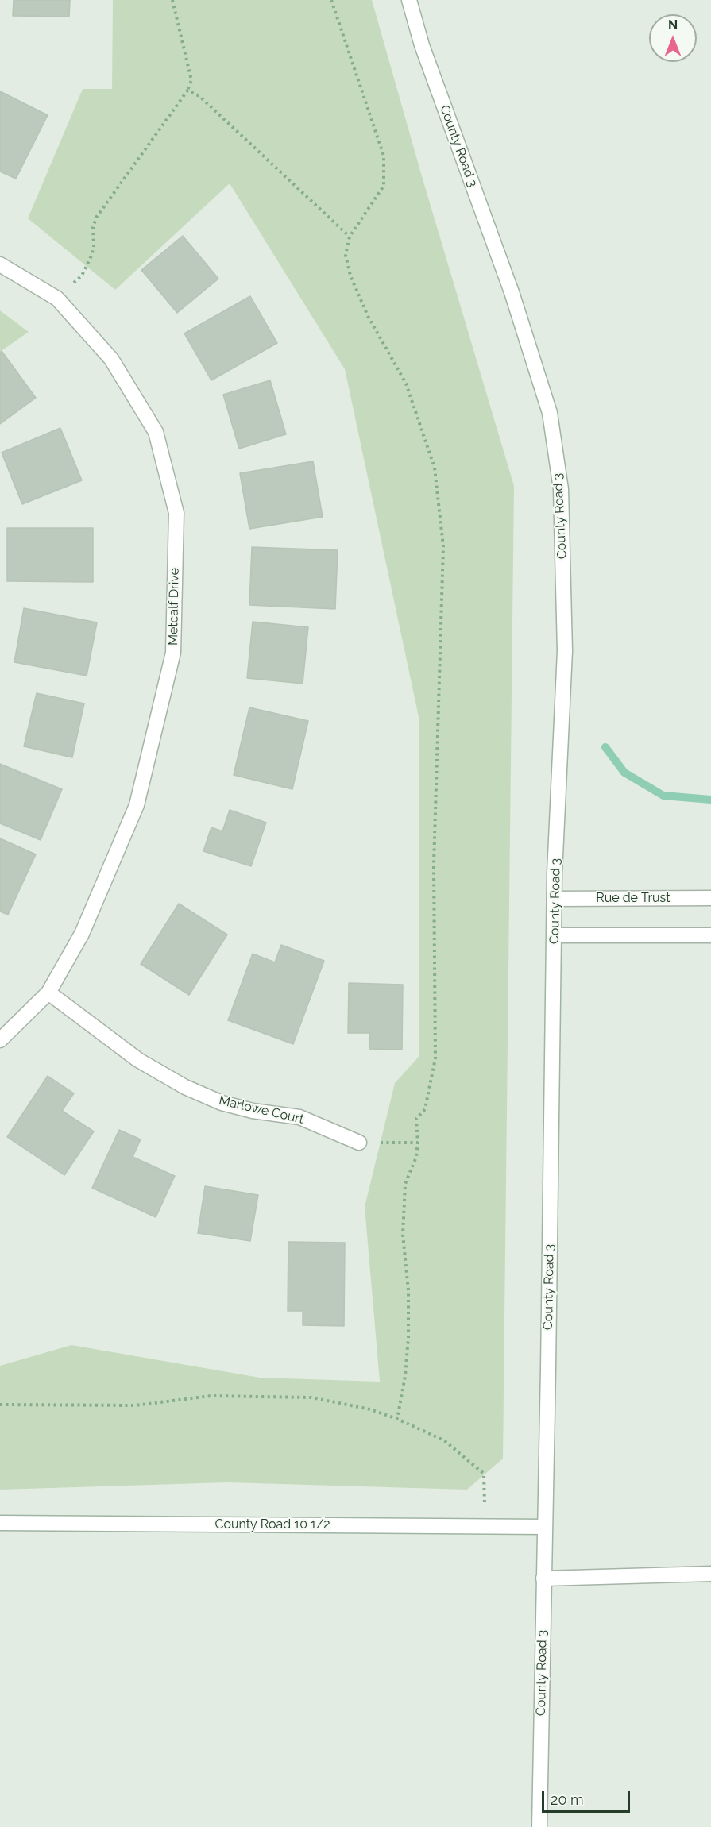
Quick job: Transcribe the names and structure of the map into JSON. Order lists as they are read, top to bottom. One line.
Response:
{"streets":{"street":["County Road 3","Metcalf Drive","Rue de Trust","Marlowe Court","County Road 10 1/2"]},"crossings":[["County Road 3","Rue de Trust"],["County Road 3","County Road 10 1/2"],["Metcalf Drive","Marlowe Court"]],"scale_bar":"20 m","north":"top"}
